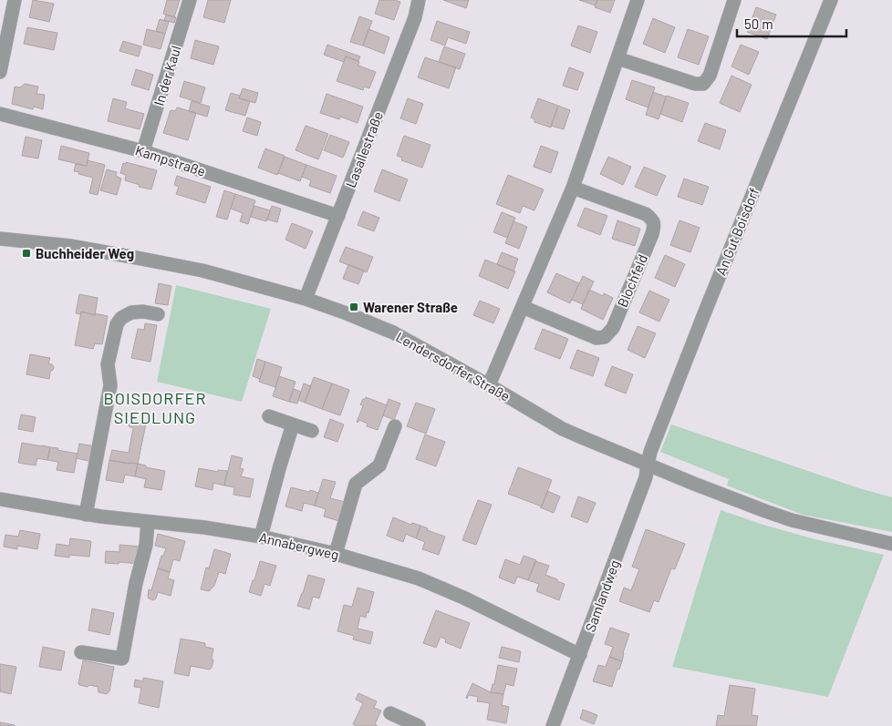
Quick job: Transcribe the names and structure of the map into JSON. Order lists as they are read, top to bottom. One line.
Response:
{"streets":{"street":["In der Kaul","Lasallestraße","Kampstraße","An Gut Boisdorf","Blochfeld","Lendersdorfer Straße","Annabergweg","Samlandweg"]},"crossings":[["In der Kaul","Kampstraße"],["Lasallestraße","Kampstraße"],["Lasallestraße","Lendersdorfer Straße"],["An Gut Boisdorf","Lendersdorfer Straße"],["An Gut Boisdorf","Samlandweg"],["Lendersdorfer Straße","Samlandweg"],["Annabergweg","Samlandweg"]],"districts":["BOISDORFER SIEDLUNG"],"places":{"transit":["Buchheider Weg","Warener Straße"]},"scale_bar":"50 m"}
